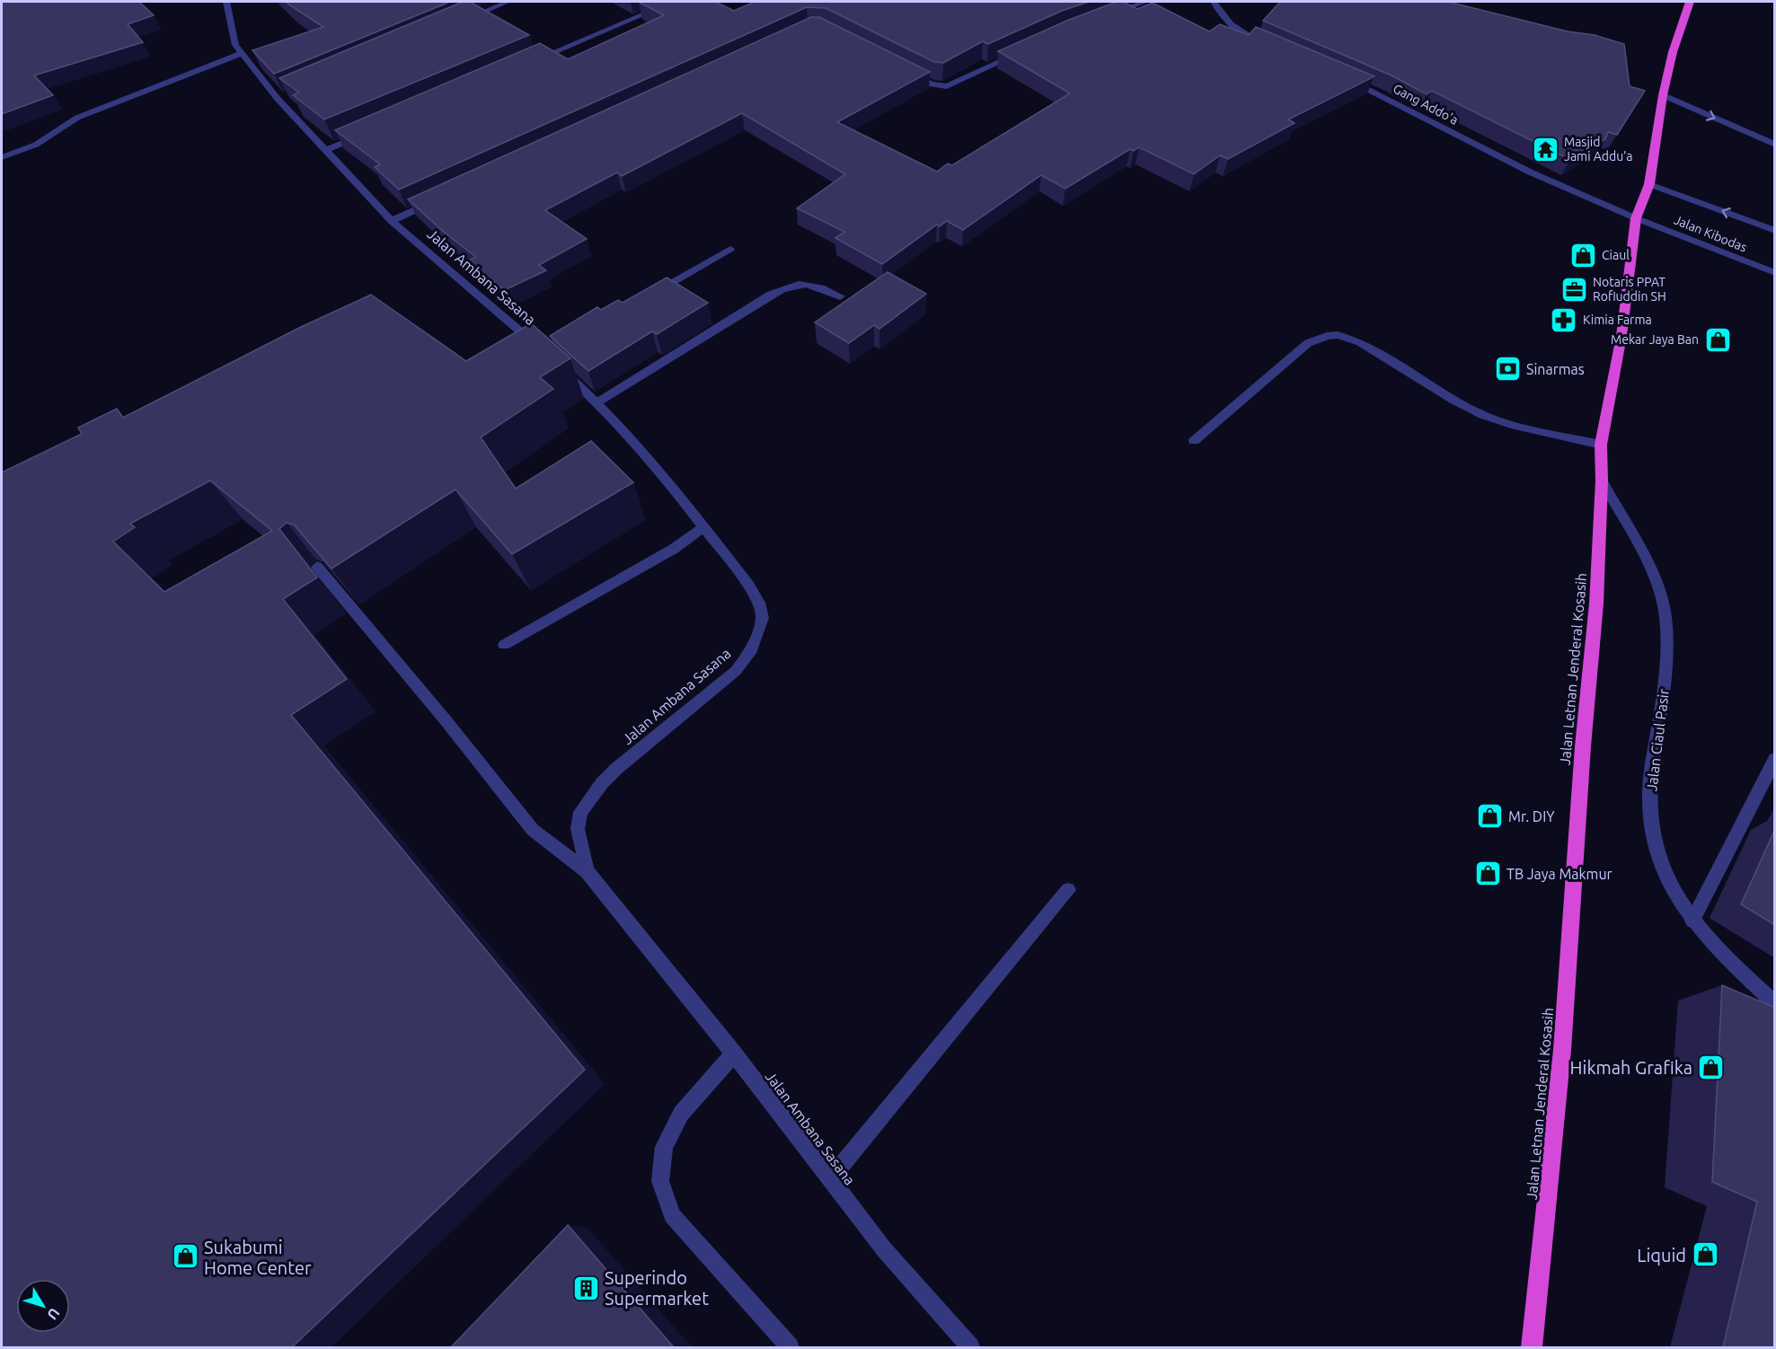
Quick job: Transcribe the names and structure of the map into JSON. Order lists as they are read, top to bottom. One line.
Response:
{"streets":{"highway":["Jalan Letnan Jenderal Kosasih"],"street":["Gang Addo'a","Jalan Kibodas","Jalan Ambana Sasana","Jalan Ciaul Pasir"]},"crossings":[["Gang Addo'a","Jalan Kibodas"],["Gang Addo'a","Jalan Letnan Jenderal Kosasih"],["Jalan Kibodas","Jalan Letnan Jenderal Kosasih"],["Jalan Letnan Jenderal Kosasih","Jalan Ciaul Pasir"]],"places":{"temple":["Masjid Jami Addu’a"],"shop":["Ciaul","Mekar Jaya Ban","Mr. DIY","TB Jaya Makmur","Hikmah Grafika","Liquid","Sukabumi Home Center"],"office":["Notaris PPAT Rofiuddin SH"],"pharmacy":["Kimia Farma"],"bank":["Sinarmas"],"building":["Superindo Supermarket"]},"north":"bottom right"}
